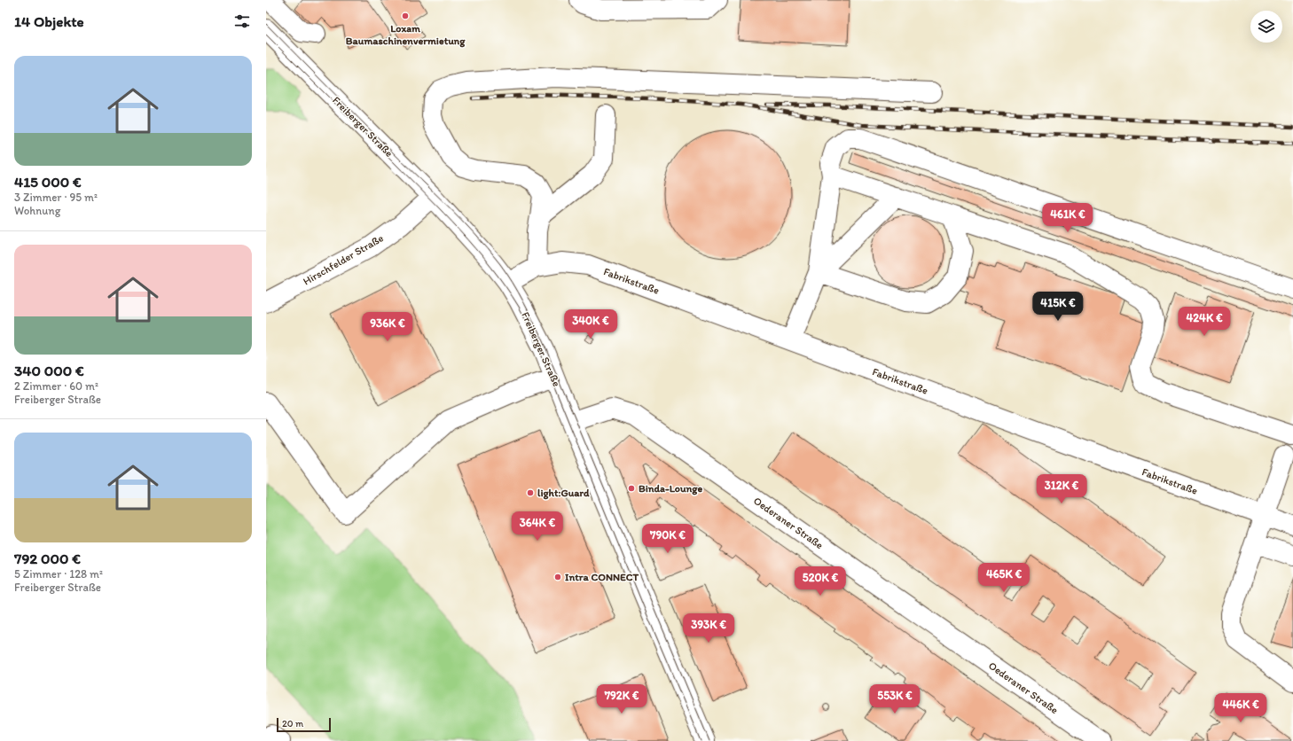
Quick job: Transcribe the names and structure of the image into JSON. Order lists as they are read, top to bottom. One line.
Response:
{"streets":{"street":["Freiberger Straße","Hirschfelder Straße","Fabrikstraße","Oederaner Straße"]},"crossings":[["Freiberger Straße","Hirschfelder Straße"],["Freiberger Straße","Fabrikstraße"],["Freiberger Straße","Oederaner Straße"]],"places":["Loxam Baumaschinenvermietung","Binda-Lounge","light:Guard","Intra CONNECT"],"scale_bar":"20 m","page":{"heading":"14 Objekte","list":[{"name":"415 000 €","note":"3 Zimmer · 95 m² · Wohnung"},{"name":"340 000 €","note":"2 Zimmer · 60 m² · Freiberger Straße"},{"name":"792 000 €","note":"5 Zimmer · 128 m² · Freiberger Straße"}],"price":["461K €","415K €","424K €","340K €","936K €","312K €","364K €","790K €","465K €","520K €","393K €","792K €","553K €","446K €"],"scale":"20 m"}}
